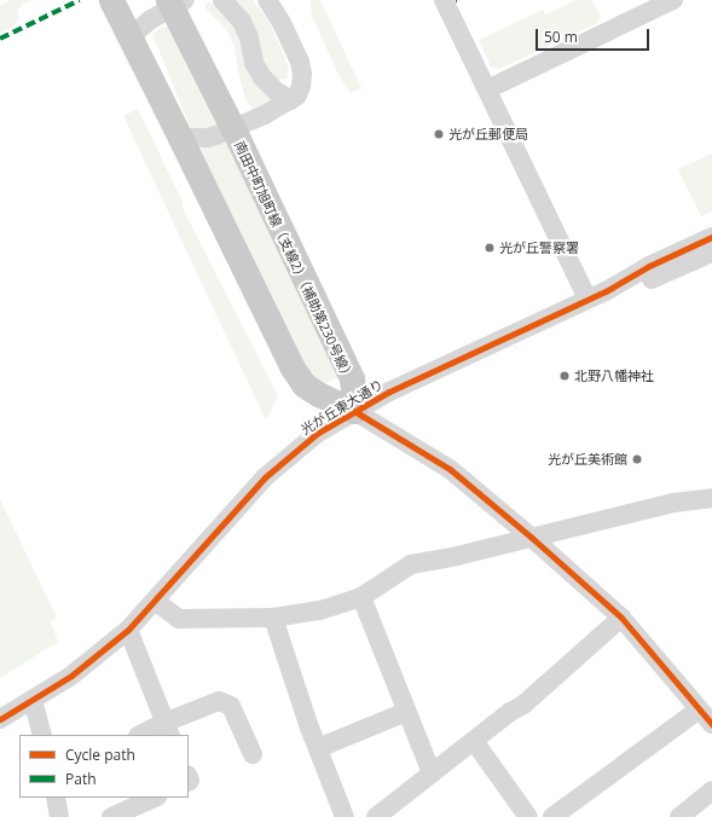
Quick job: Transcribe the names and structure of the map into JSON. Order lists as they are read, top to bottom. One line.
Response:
{"streets":{"main road":["南田中町旭町線（支線2）（補助第230号線）"],"street":["光が丘東大通り"]},"crossings":[["南田中町旭町線（支線2）（補助第230号線）","光が丘東大通り"]],"places":["光が丘郵便局","光が丘警察署","北野八幡神社","光が丘美術館"],"legend":["Cycle path","Path"],"scale_bar":"50 m"}
